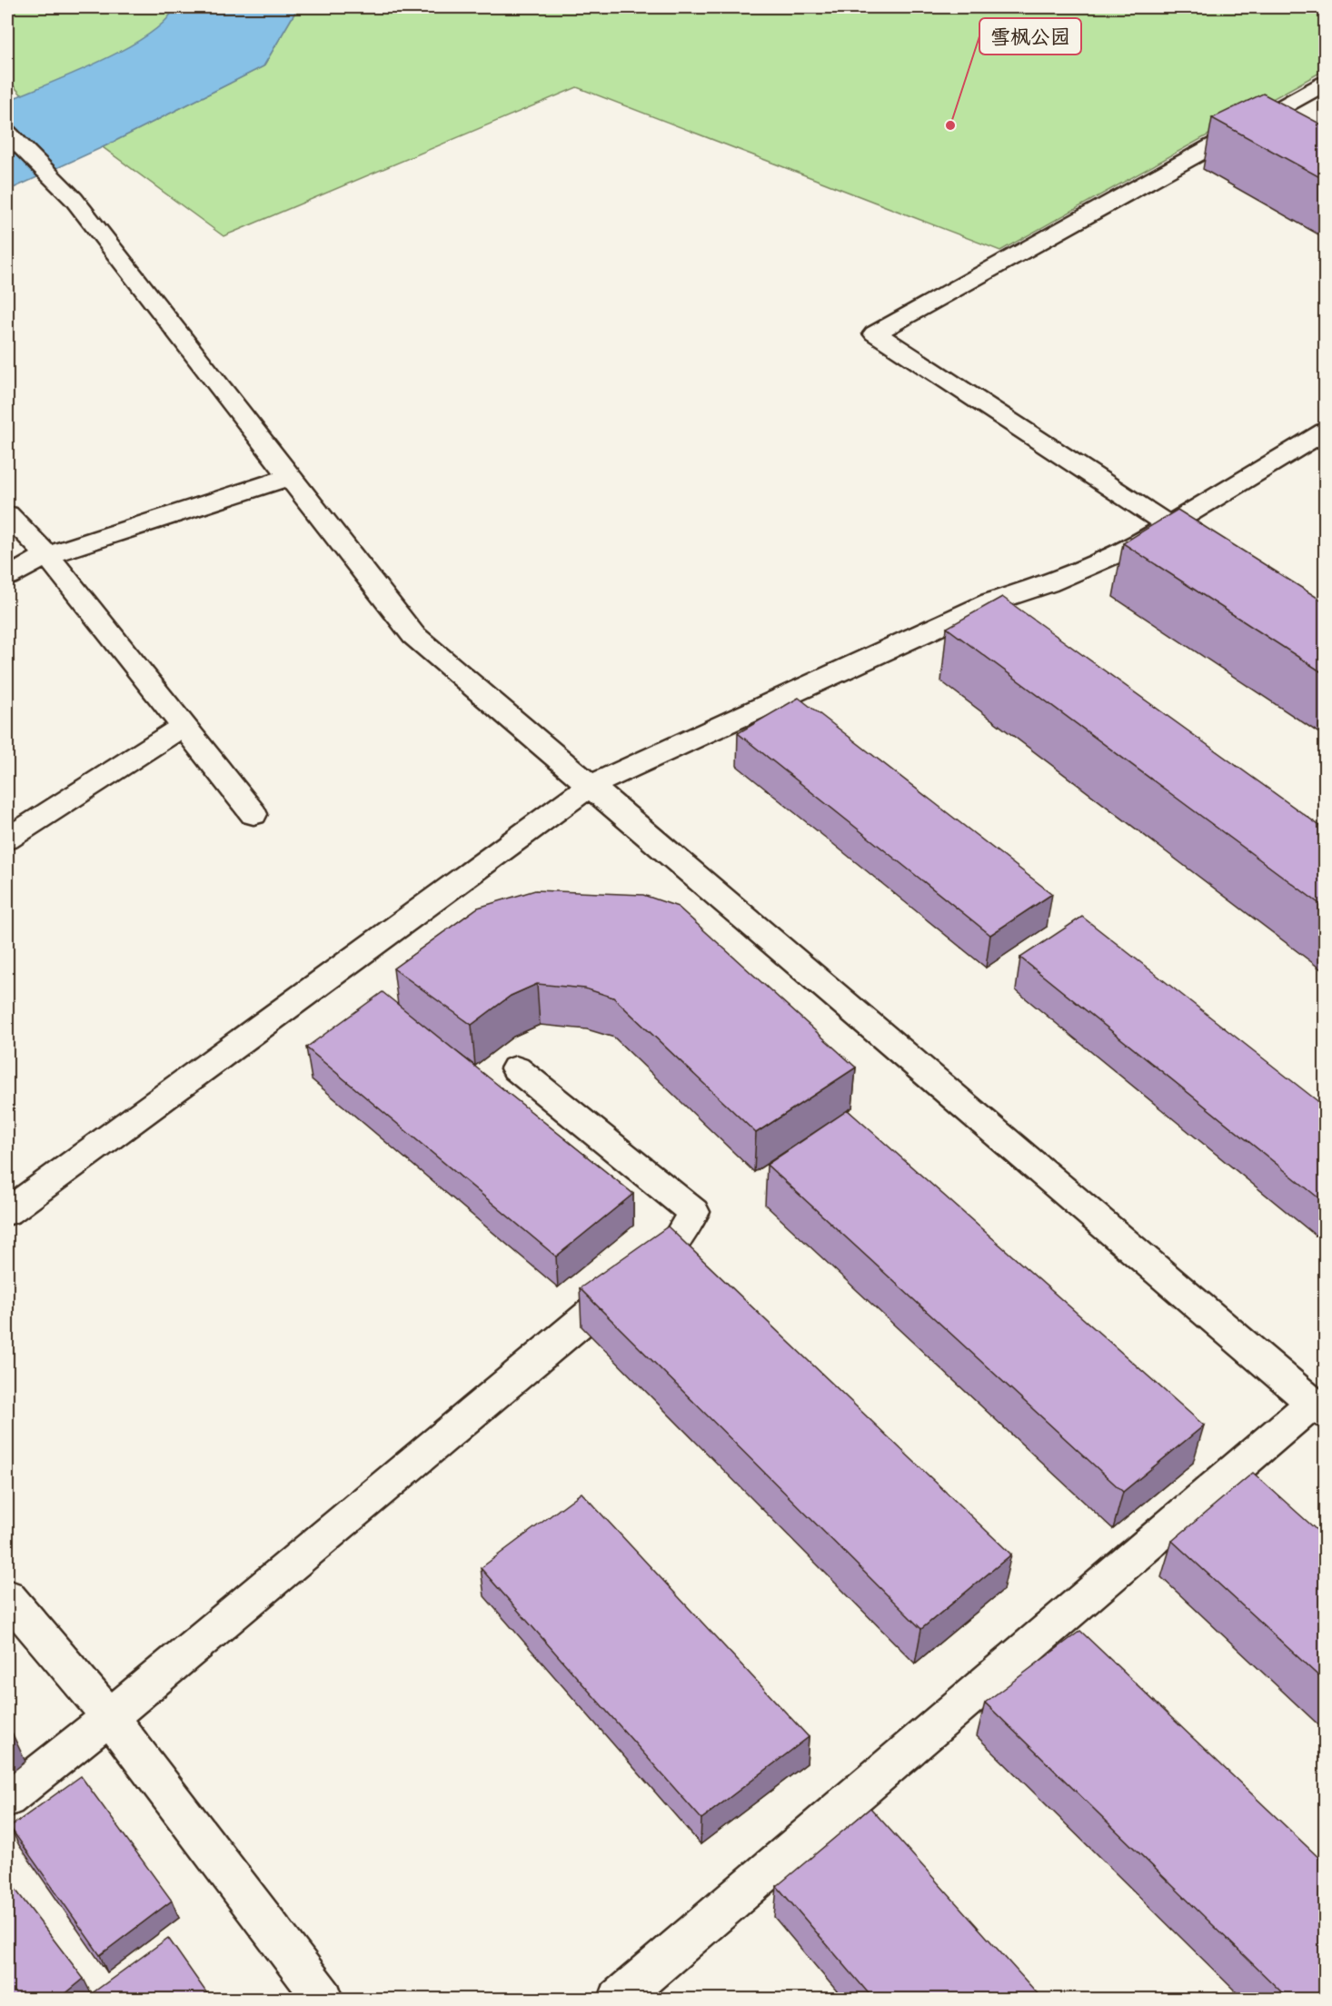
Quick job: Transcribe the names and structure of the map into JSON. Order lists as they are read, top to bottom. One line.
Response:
{"places":["雪枫公园"]}
